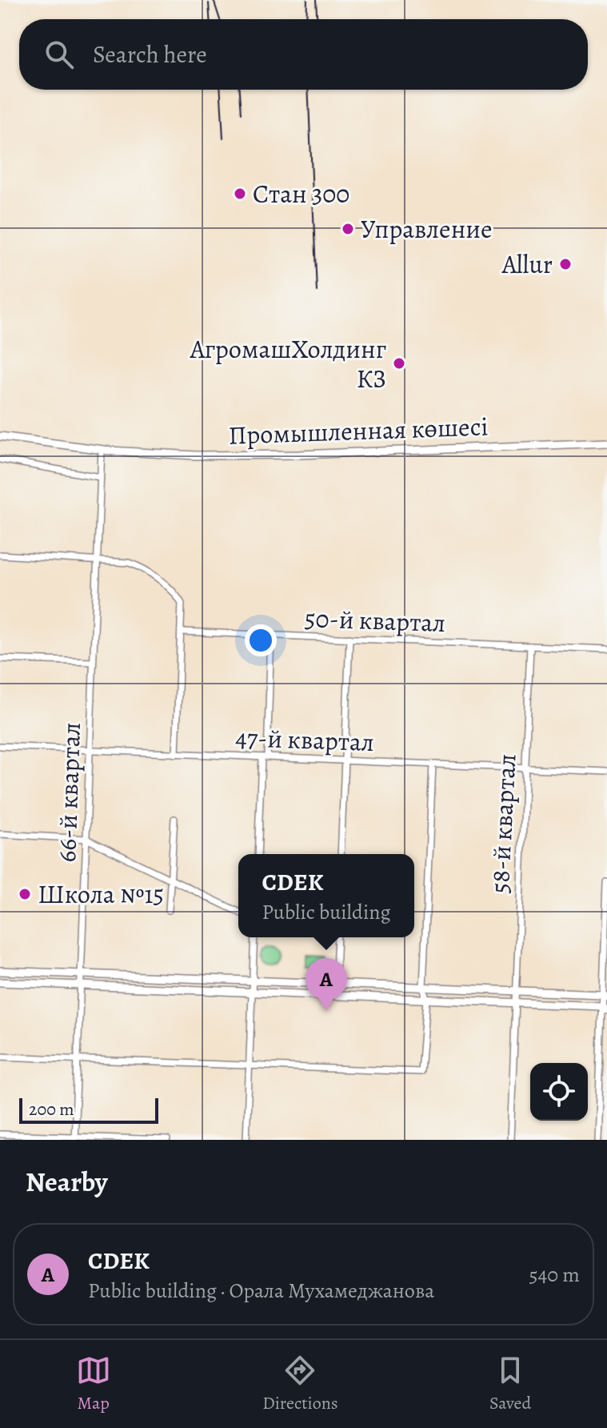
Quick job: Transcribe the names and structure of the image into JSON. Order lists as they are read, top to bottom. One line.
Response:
{"streets":{"street":["Промышленная көшесі","50-й квартал","47-й квартал","66-й квартал","58-й квартал"]},"crossings":[["Промышленная көшесі","66-й квартал"],["50-й квартал","58-й квартал"],["47-й квартал","66-й квартал"],["47-й квартал","58-й квартал"]],"places":["Стан 300","Управление","Allur","АгромашХолдинг КЗ","Школа №15"],"scale_bar":"200 m","page":{"search":"Search here","popup":["CDEK","Public building"],"pins":"A","scale":"200 m","heading":"Nearby","list":[{"mark":"A","name":"CDEK","note":"Public building · Орала Мухамеджанова","value":"540 m"}],"nav":["Map","Directions","Saved"]}}
